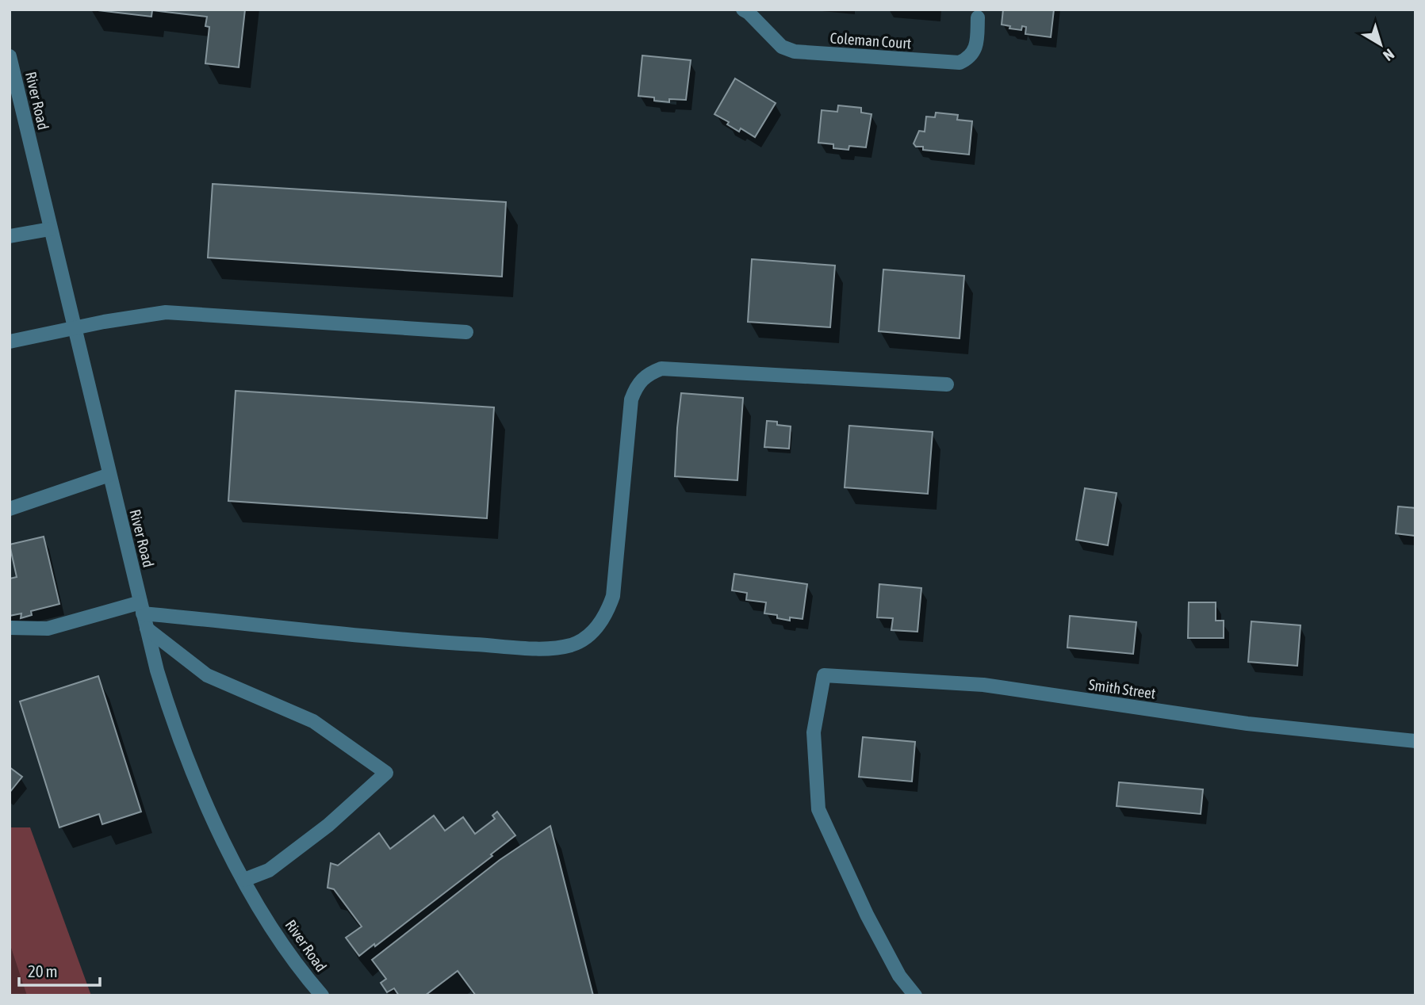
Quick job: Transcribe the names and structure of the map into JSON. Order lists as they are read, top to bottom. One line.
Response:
{"streets":{"street":["Coleman Court","River Road","Smith Street"]},"scale_bar":"20 m","north":"bottom right"}
